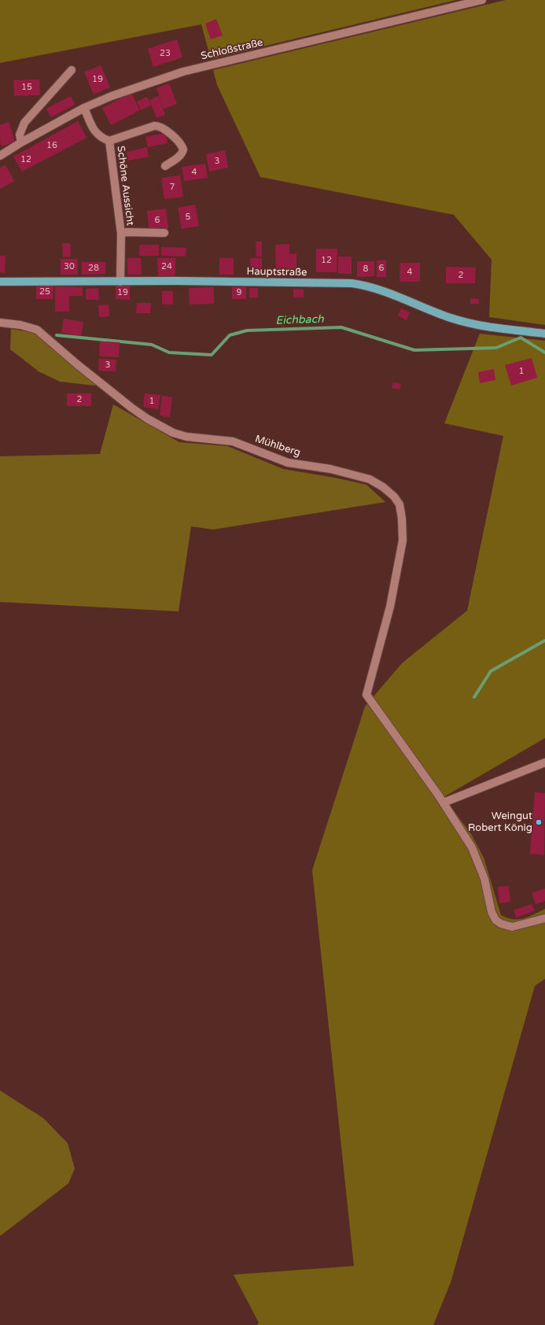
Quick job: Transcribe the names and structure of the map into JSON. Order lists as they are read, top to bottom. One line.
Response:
{"streets":{"main road":["Hauptstraße"],"street":["Schloßstraße","Schöne Aussicht","Mühlberg"]},"crossings":[["Schloßstraße","Schöne Aussicht"],["Schöne Aussicht","Hauptstraße"]],"water":["Eichbach"],"places":["Weingut Robert König"],"house_numbers":["23","19","15","16","12","3","4","7","5","6","12","30","24","28","6","8","4","2","25","19","9","3","1","2","1"]}
